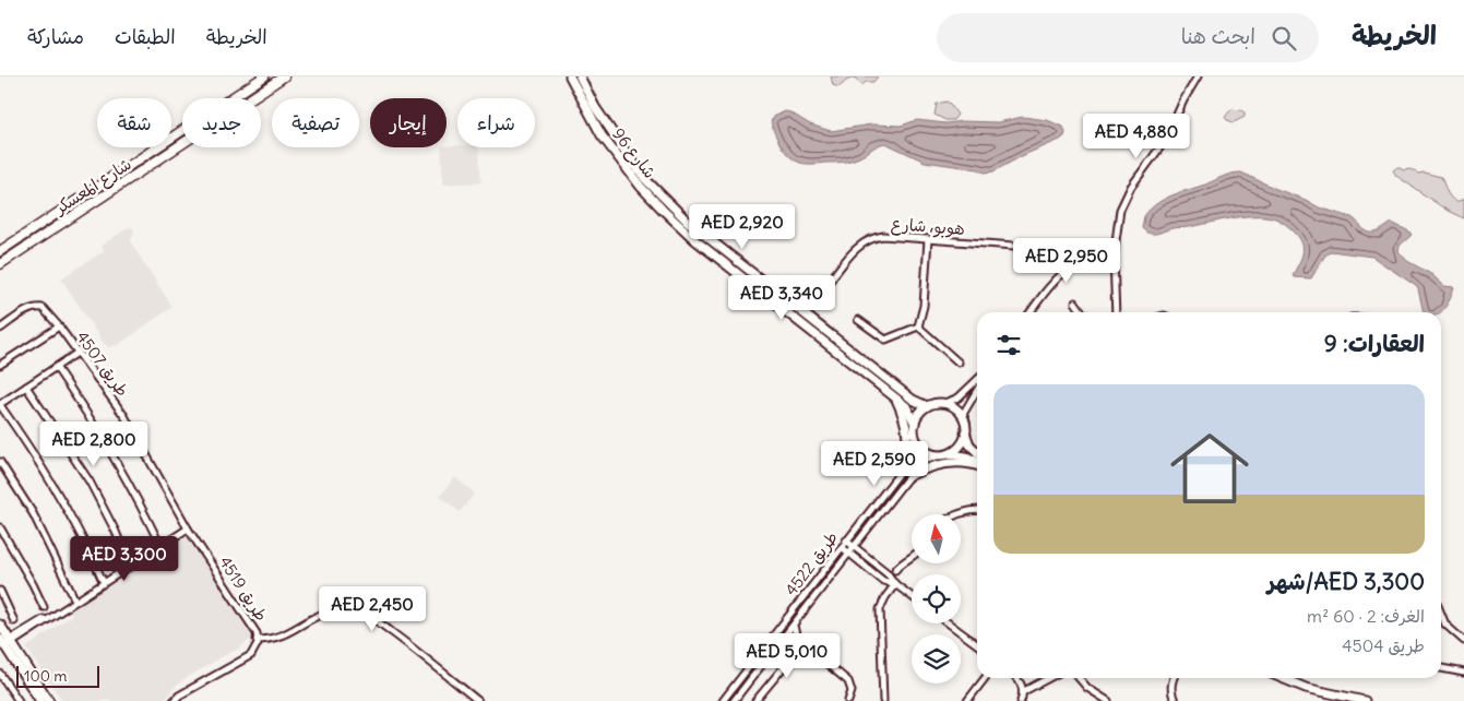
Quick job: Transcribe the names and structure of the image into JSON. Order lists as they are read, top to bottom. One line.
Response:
{"streets":{"main road":["شارع المعسكر"],"street":["شارع 96","هوبو، شارع","طريق 4507","طريق 4522","طريق 4519"]},"crossings":[["شارع 96","طريق 4522"],["طريق 4507","طريق 4519"]],"scale_bar":"100 m","north":"top","page":{"header":"الخريطة","search":"ابحث هنا","nav":["الخريطة","الطبقات","مشاركة"],"chip":["شراء","إيجار","تصفية","جديد","شقة"],"price":["AED 4,880","AED 2,920","AED 2,950","AED 3,340","AED 2,800","AED 2,590","AED 3,300","AED 2,450","AED 5,010"],"heading":"العقارات: 9","list":[{"name":"AED 3,300/شهر","note":"الغرف: 2 · 60 m² · طريق 4504"}],"scale":"100 m"}}
